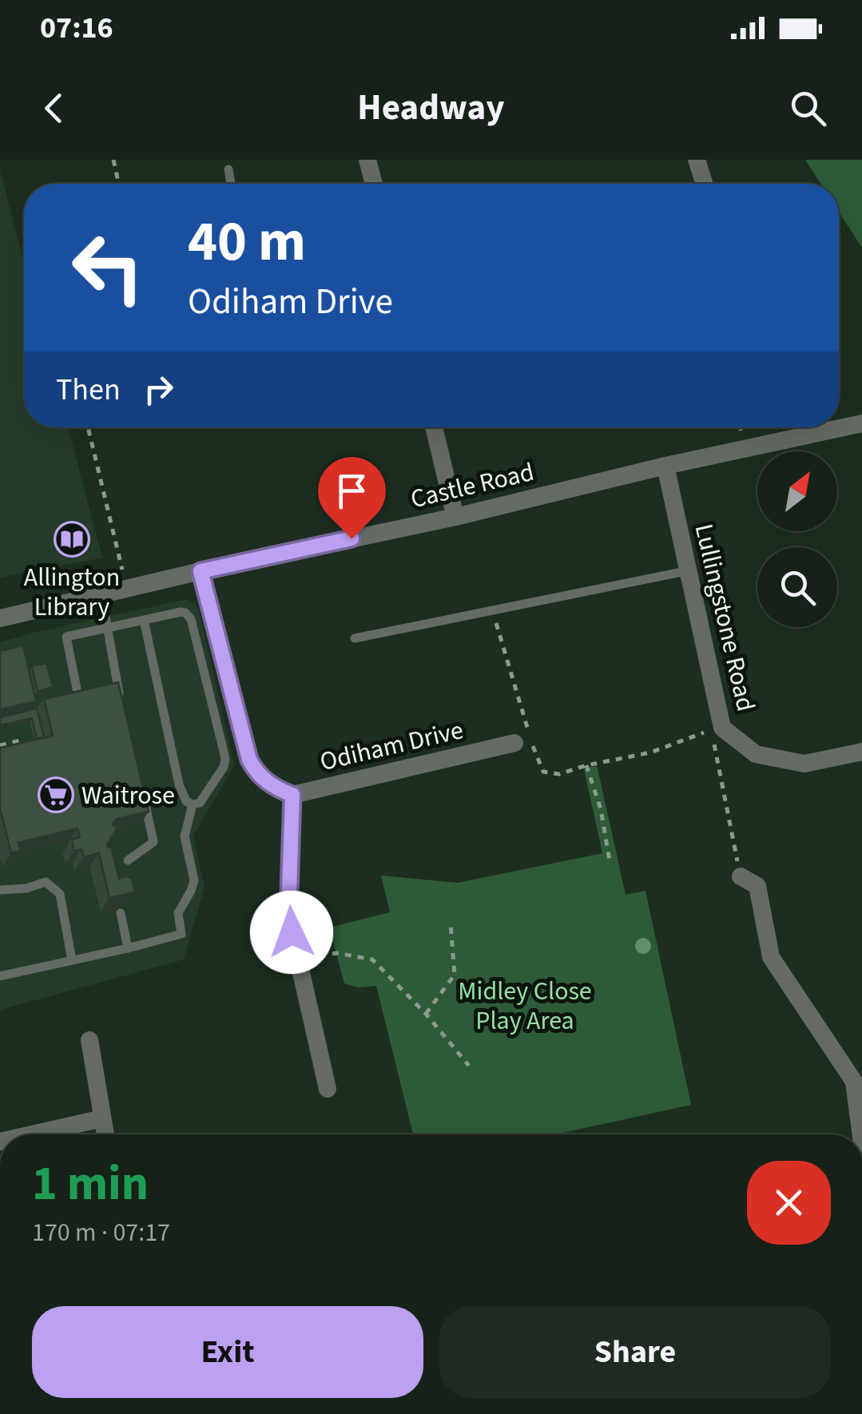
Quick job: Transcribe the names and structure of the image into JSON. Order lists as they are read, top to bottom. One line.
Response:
{"streets":{"street":["Castle Road","Lullingstone Road","Odiham Drive"]},"crossings":[["Castle Road","Lullingstone Road"],["Castle Road","Odiham Drive"]],"parks":["Midley Close Play Area"],"places":{"library":["Allington Library"],"supermarket":["Waitrose"]},"north":"top right","page":{"status":"07:16","header":"Headway","turn":["40 m","Odiham Drive"],"then":"Then","heading":["1 min","170 m · 07:17"],"buttons":["Exit","Share"]}}
